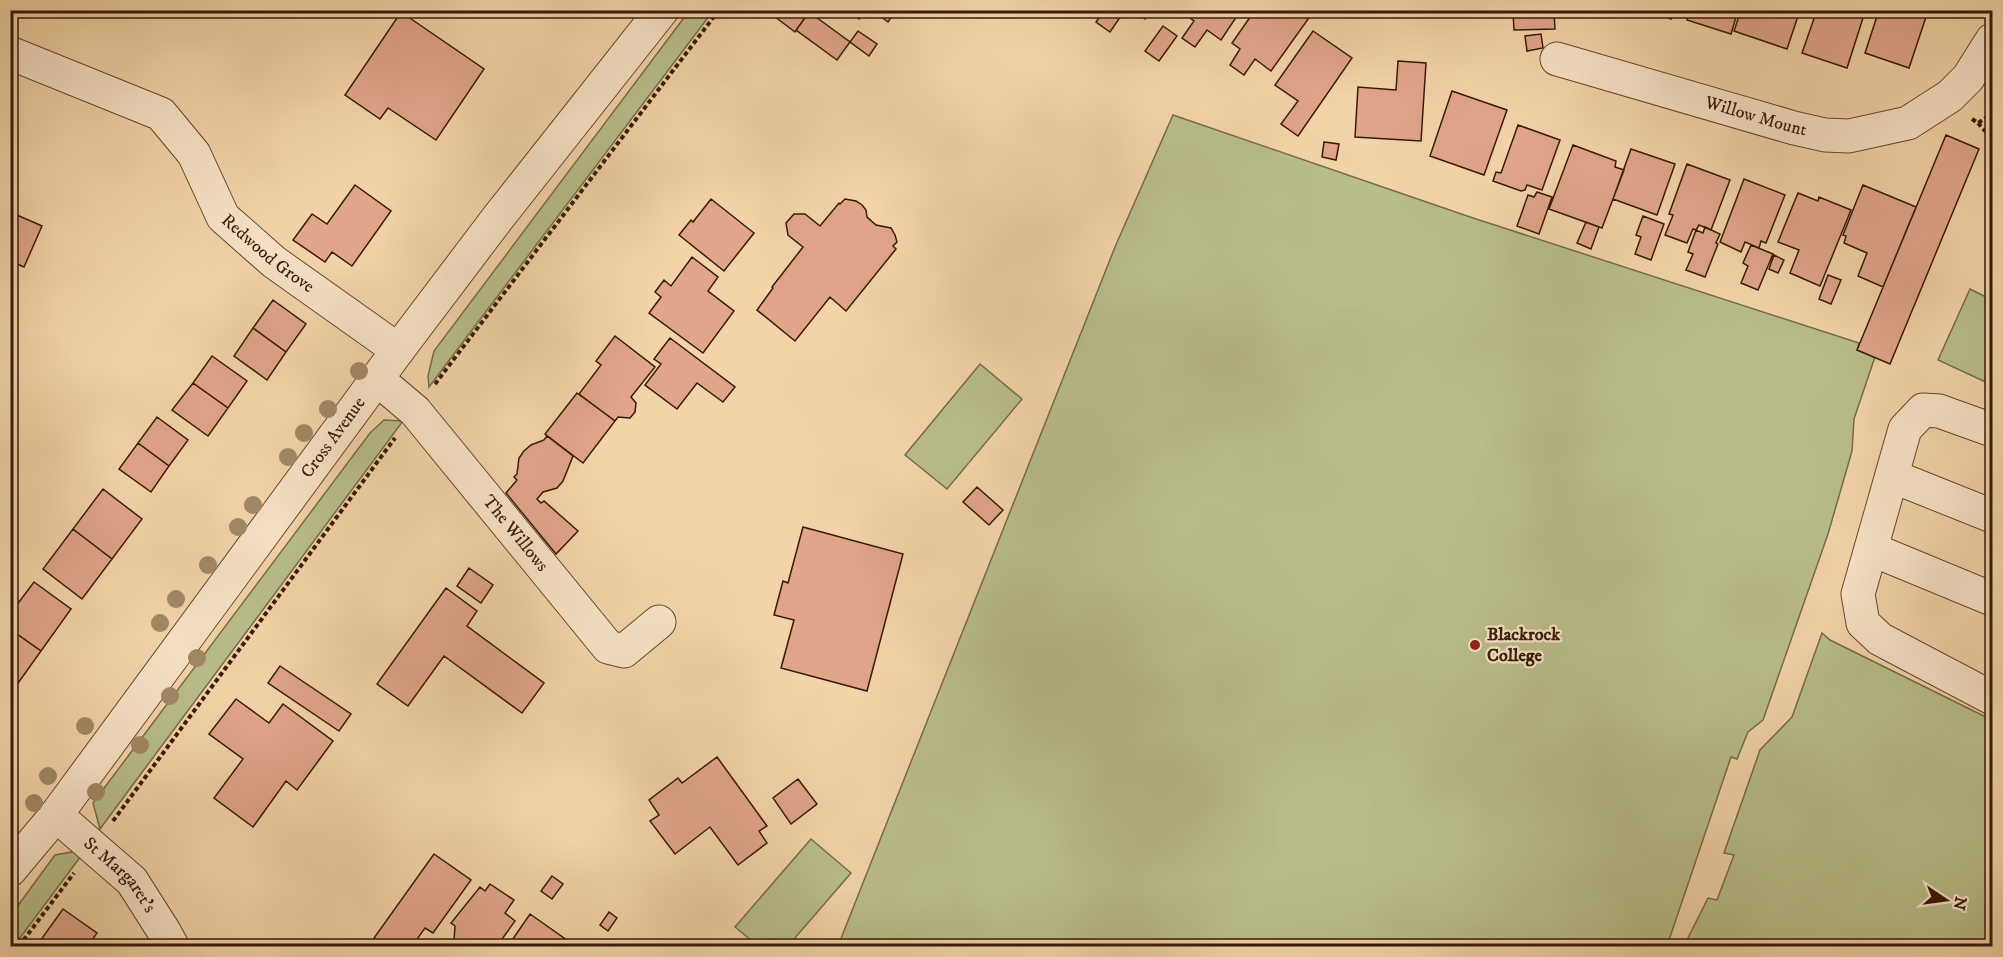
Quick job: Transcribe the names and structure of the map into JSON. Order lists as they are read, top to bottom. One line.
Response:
{"streets":{"street":["Willow Mount","Redwood Grove","Cross Avenue","The Willows","St Margaret's"]},"crossings":[["Redwood Grove","Cross Avenue"],["Cross Avenue","The Willows"],["Cross Avenue","St Margaret's"]],"places":["Blackrock College"],"north":"right"}
